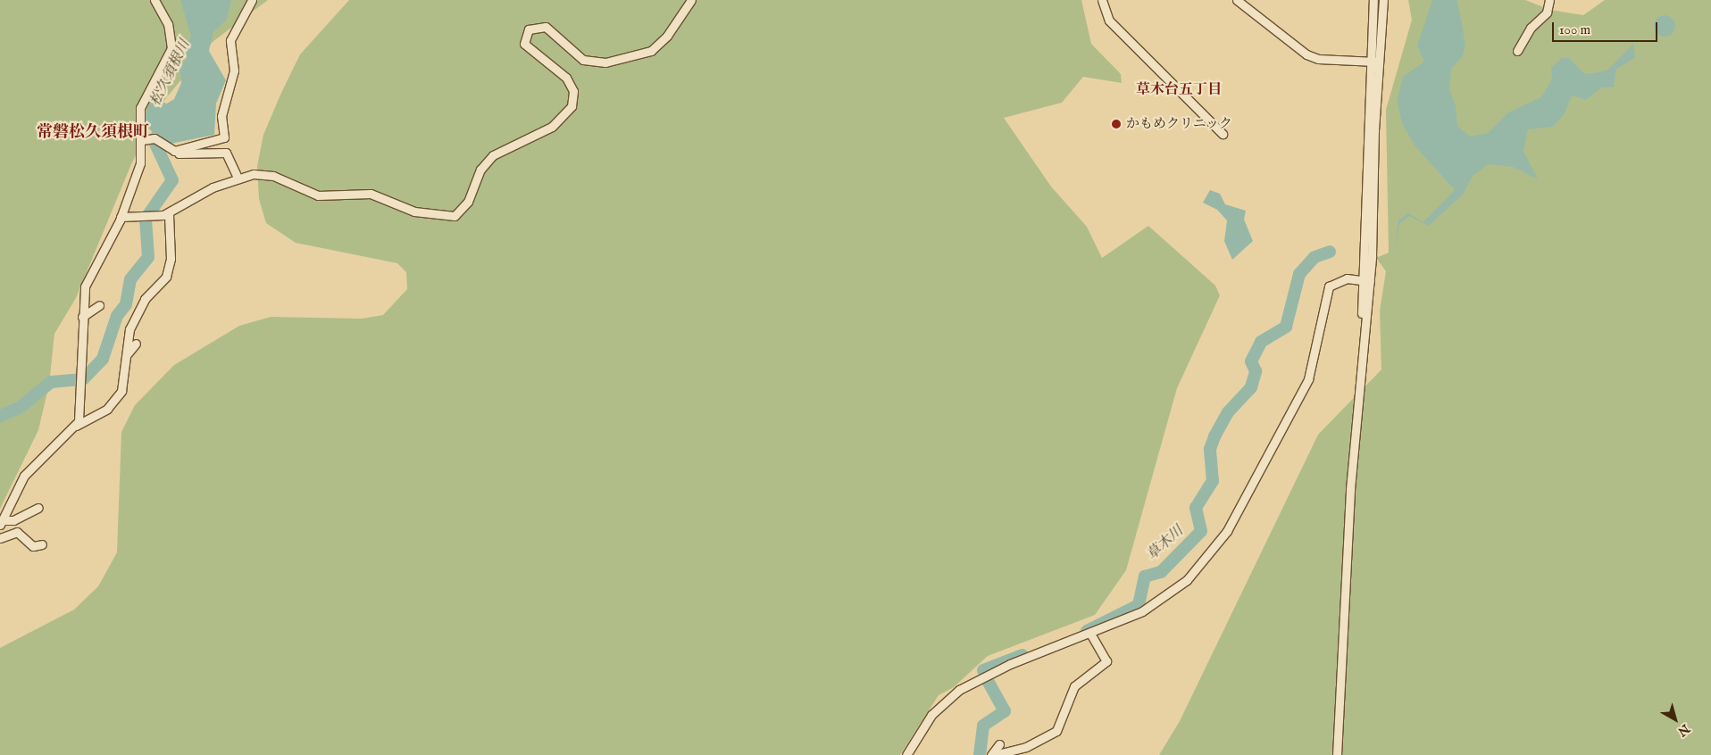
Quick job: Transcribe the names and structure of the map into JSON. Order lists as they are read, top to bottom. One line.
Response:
{"districts":["草木台五丁目","常磐松久須根町"],"water":["松久須根川","草木川"],"places":["かもめクリニック"],"scale_bar":"100 m","north":"bottom right"}
